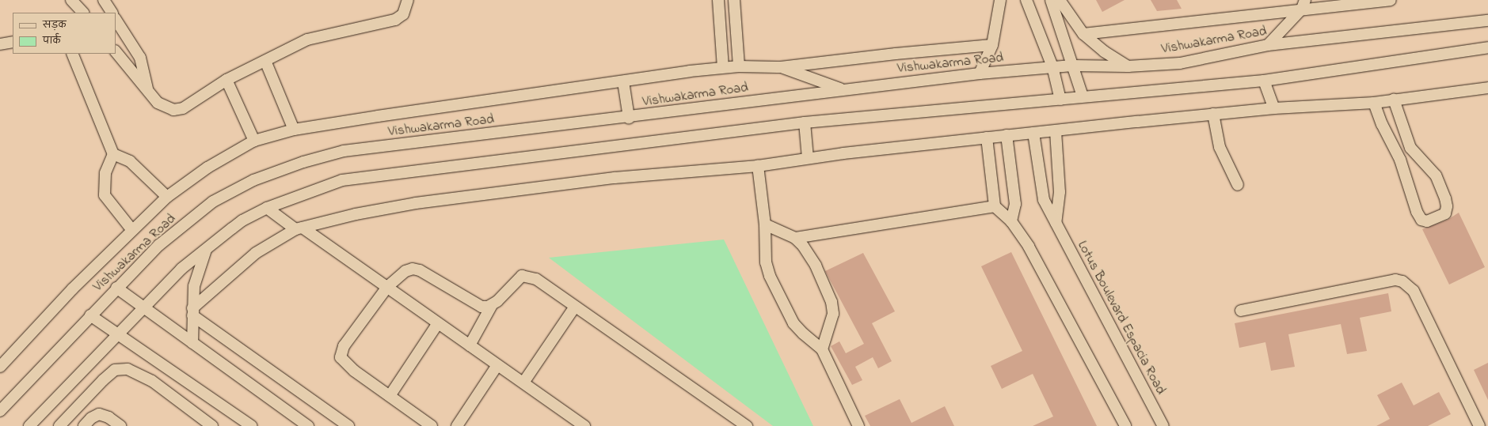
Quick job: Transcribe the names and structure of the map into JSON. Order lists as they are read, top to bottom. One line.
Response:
{"streets":{"street":["Vishwakarma Road","Lotus Boulevard Espacia Road"]},"legend":["सड़क","पार्क"]}
